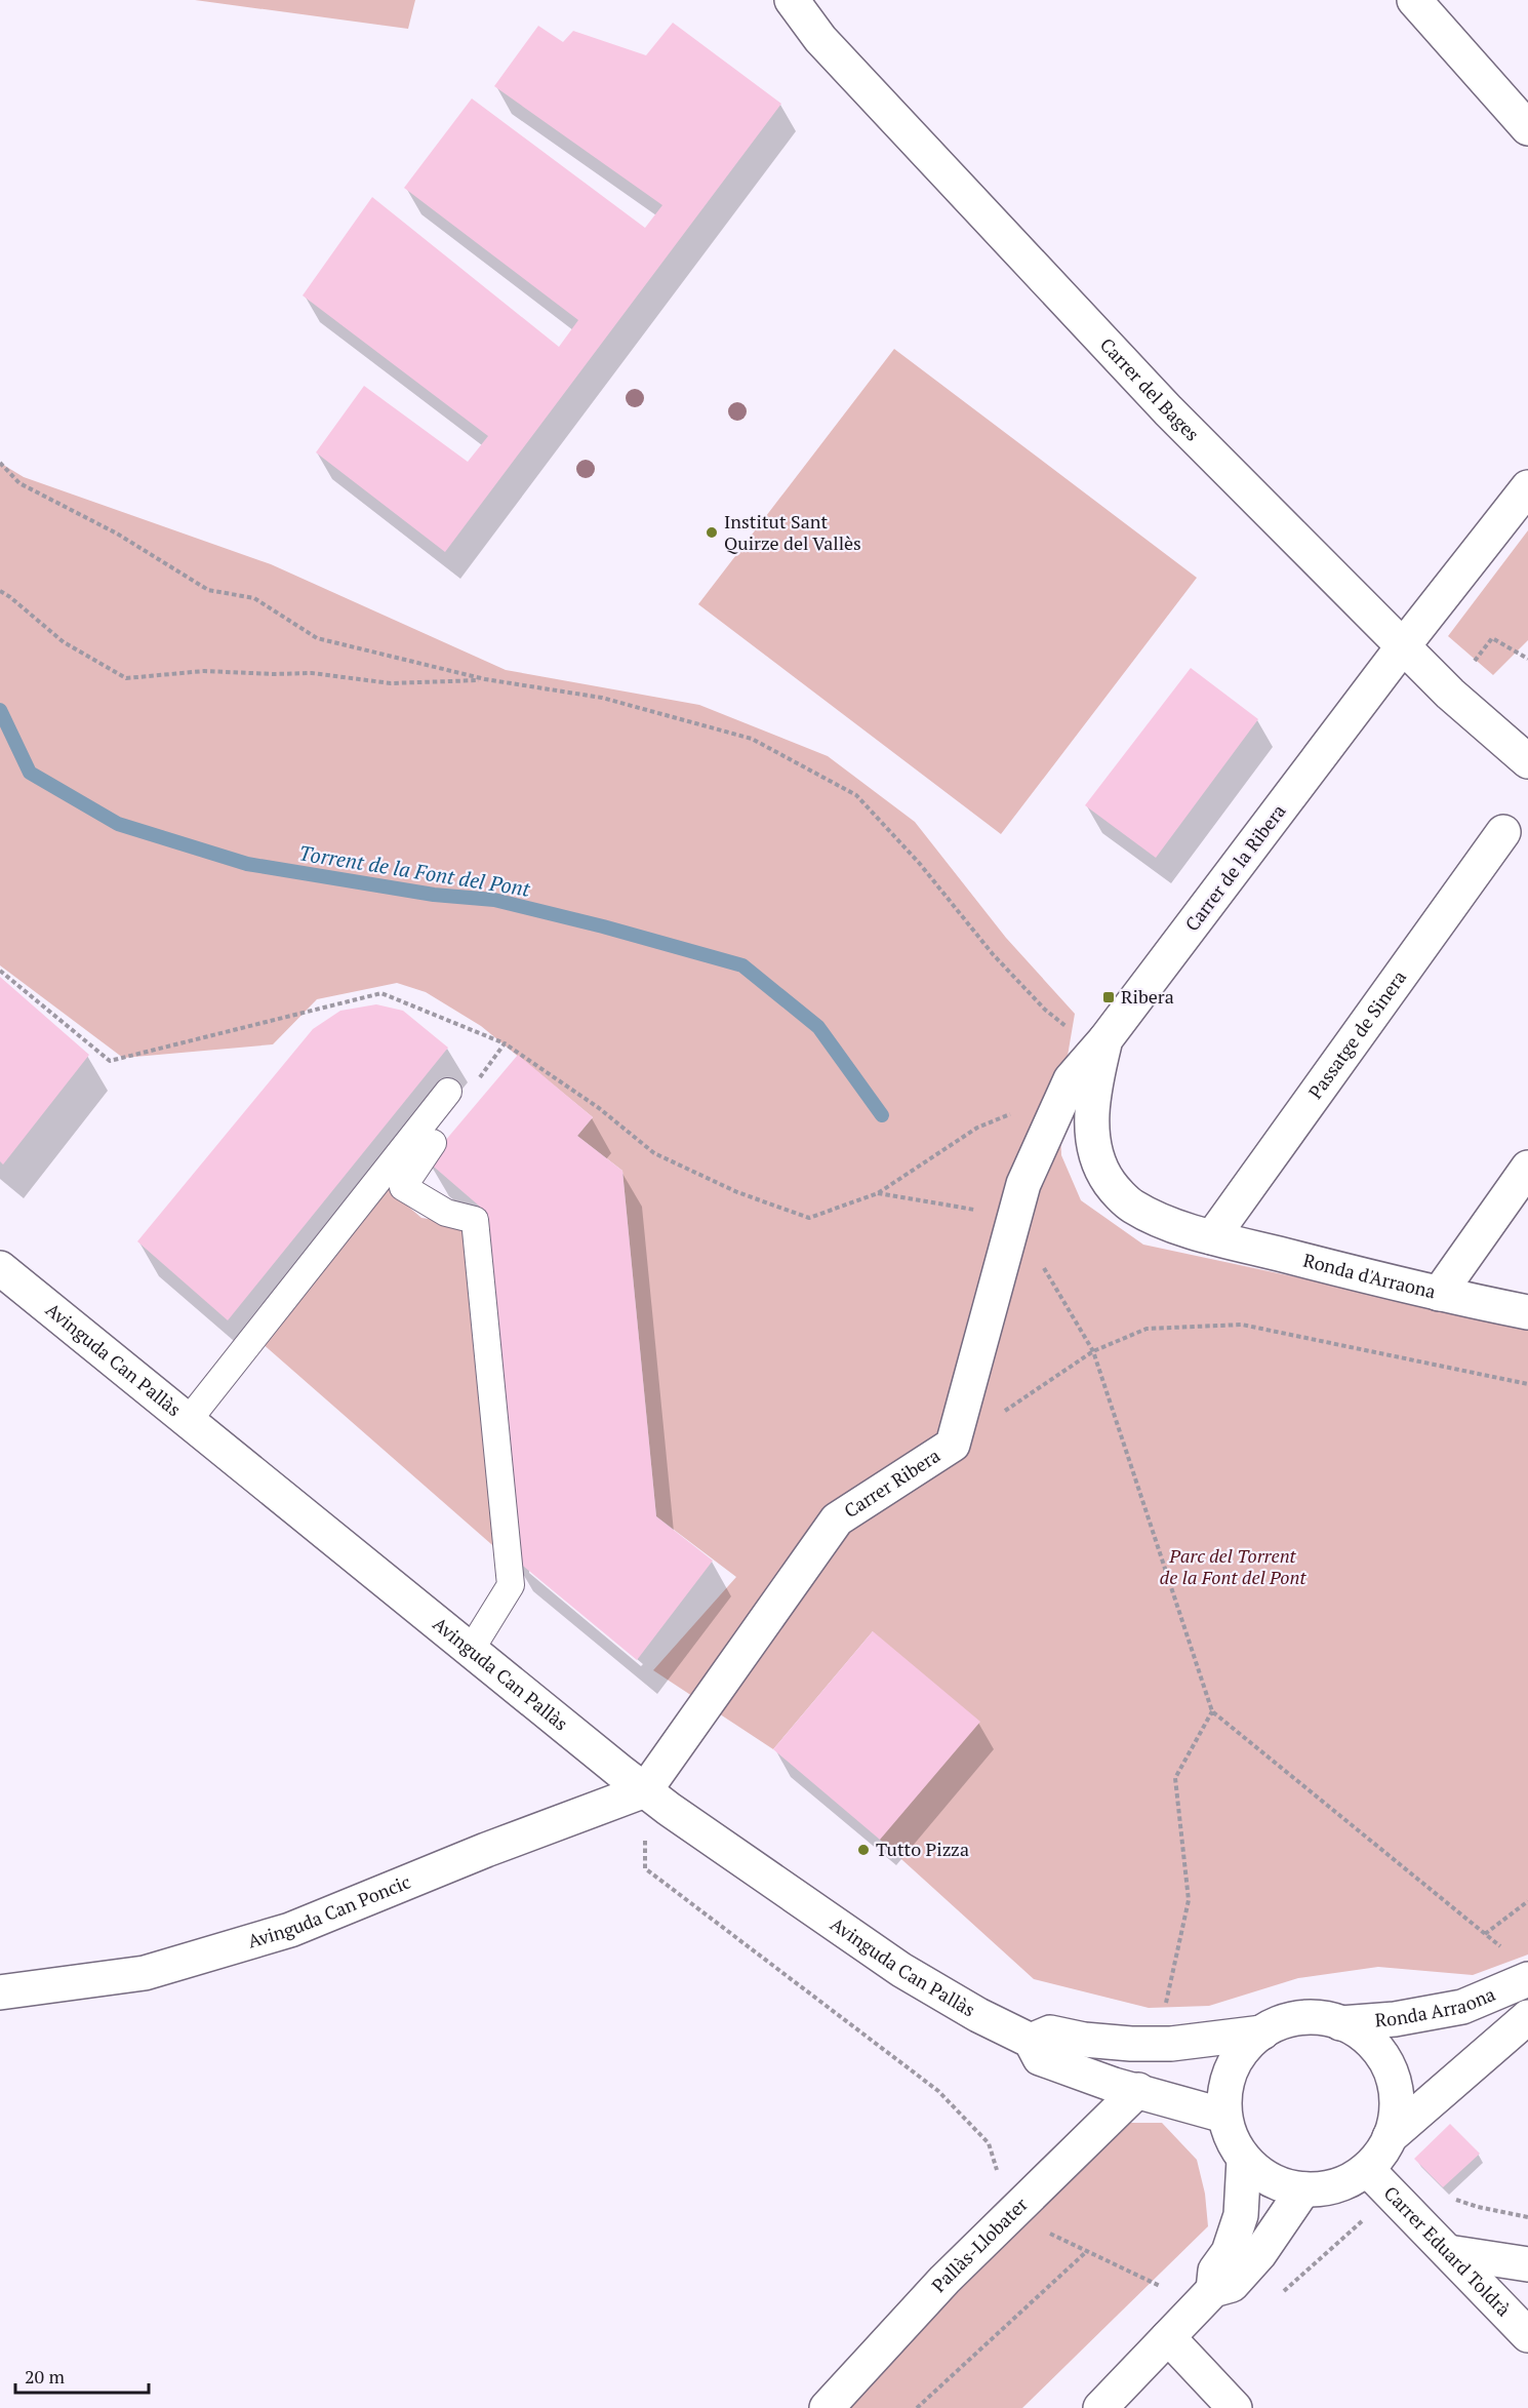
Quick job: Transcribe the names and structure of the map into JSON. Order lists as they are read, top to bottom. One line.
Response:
{"streets":{"street":["Carrer del Bages","Carrer de la Ribera","Passatge de Sinera","Ronda d'Arraona","Avinguda Can Pallàs","Carrer Ribera","Avinguda Can Poncic","Ronda Arraona","Pallàs-Llobater","Carrer Eduard Toldrà"]},"crossings":[["Carrer del Bages","Carrer de la Ribera"],["Carrer de la Ribera","Passatge de Sinera"],["Carrer de la Ribera","Ronda d'Arraona"],["Carrer de la Ribera","Carrer Ribera"],["Passatge de Sinera","Ronda d'Arraona"],["Avinguda Can Pallàs","Carrer Ribera"],["Avinguda Can Pallàs","Avinguda Can Poncic"],["Avinguda Can Pallàs","Ronda Arraona"],["Avinguda Can Pallàs","Pallàs-Llobater"],["Avinguda Can Pallàs","Carrer Eduard Toldrà"],["Carrer Ribera","Avinguda Can Poncic"],["Ronda Arraona","Carrer Eduard Toldrà"]],"water":["Torrent de la Font del Pont"],"parks":["Parc del Torrent de la Font del Pont"],"places":{"other":["Institut Sant Quirze del Vallès","Tutto Pizza"],"transit":["Ribera"]},"scale_bar":"20 m"}
